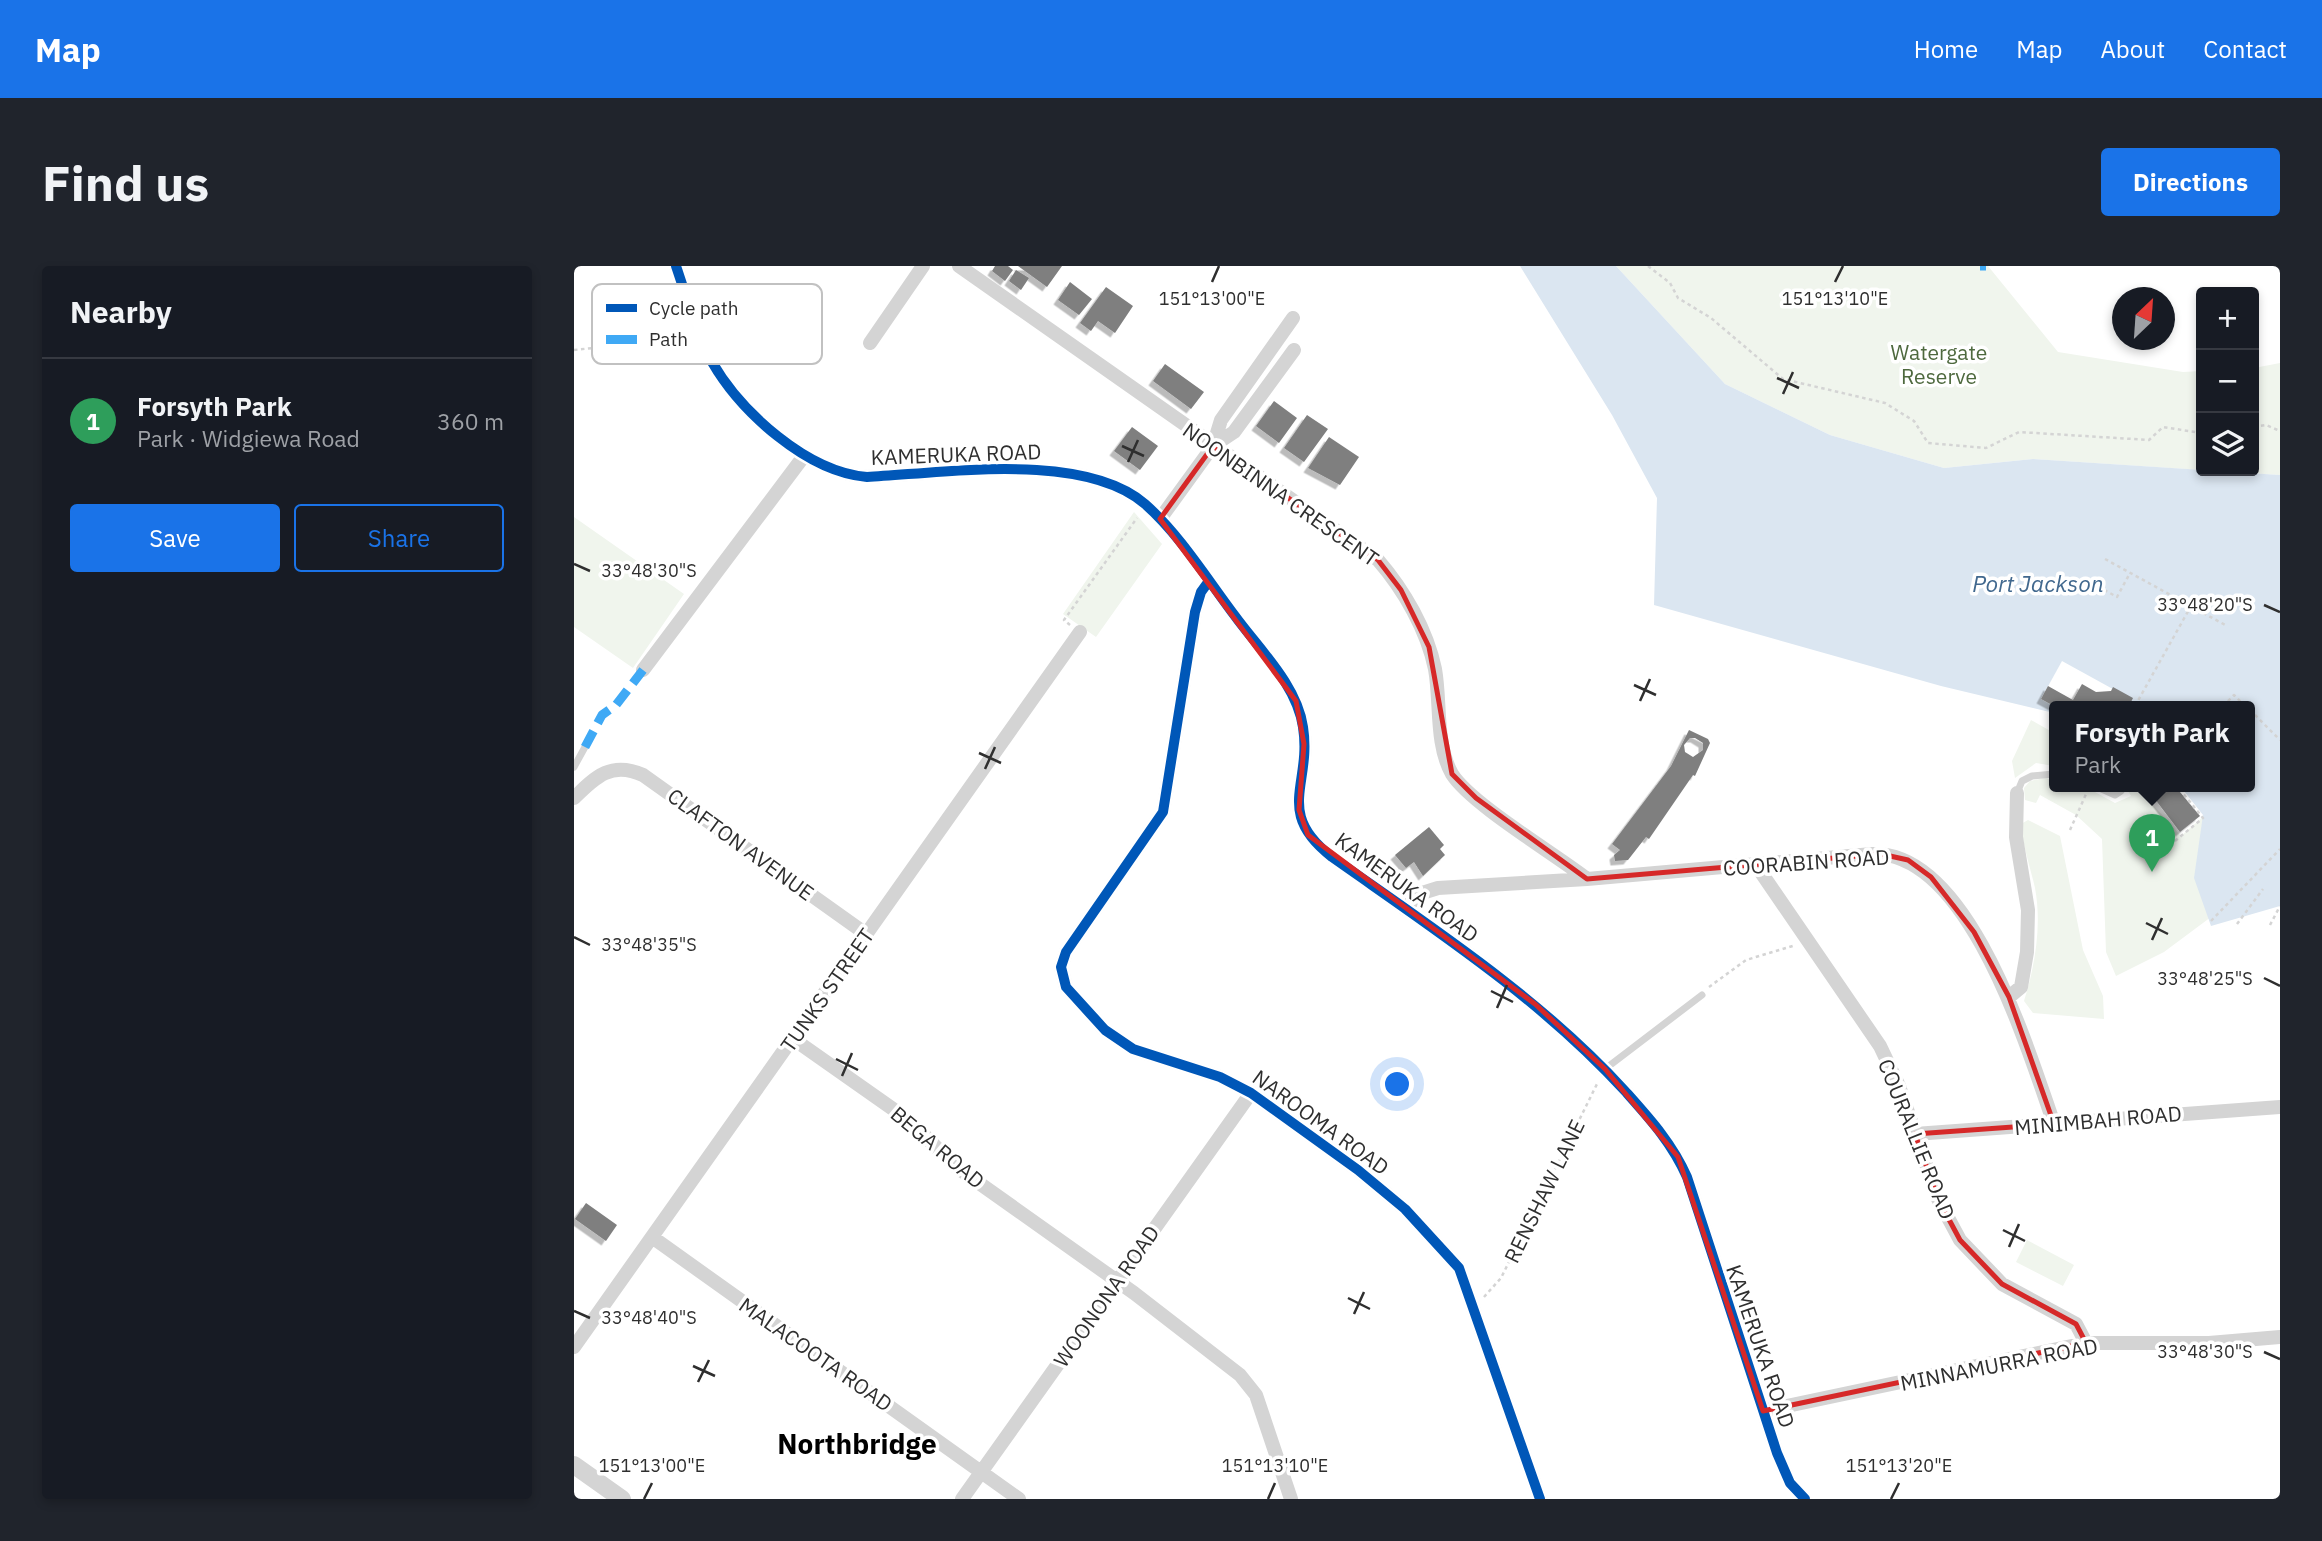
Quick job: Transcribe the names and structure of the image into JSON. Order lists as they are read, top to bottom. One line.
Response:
{"streets":{"street":["KAMERUKA ROAD","NOONBINNA CRESCENT","CLAFTON AVENUE","COORABIN ROAD","TUNKS STREET","MINIMBAH ROAD","NAROOMA ROAD","COURALLIE ROAD","BEGA ROAD","WOONONA ROAD","MALACOOTA ROAD","MINNAMURRA ROAD"],"path":["RENSHAW LANE"]},"crossings":[["KAMERUKA ROAD","COORABIN ROAD"],["KAMERUKA ROAD","NAROOMA ROAD"],["KAMERUKA ROAD","RENSHAW LANE"],["KAMERUKA ROAD","MINNAMURRA ROAD"],["NOONBINNA CRESCENT","COORABIN ROAD"],["CLAFTON AVENUE","TUNKS STREET"],["COORABIN ROAD","MINIMBAH ROAD"],["COORABIN ROAD","COURALLIE ROAD"],["TUNKS STREET","BEGA ROAD"],["TUNKS STREET","MALACOOTA ROAD"],["MINIMBAH ROAD","COURALLIE ROAD"],["NAROOMA ROAD","RENSHAW LANE"],["NAROOMA ROAD","WOONONA ROAD"],["COURALLIE ROAD","MINNAMURRA ROAD"],["BEGA ROAD","WOONONA ROAD"],["WOONONA ROAD","MALACOOTA ROAD"]],"districts":["Northbridge"],"water":["Port Jackson"],"parks":["Watergate Reserve"],"legend":["Cycle path","Path"],"north":"top right","page":{"header":"Map","nav":["Home","Map","About","Contact"],"buttons":["Directions",["Save","Share"]],"title":"Find us","heading":"Nearby","map_buttons":["+","−"],"list":[{"mark":"1","name":"Forsyth Park","note":"Park · Widgiewa Road","value":"360 m"}],"popup":["Forsyth Park","Park"],"pins":"1"},"coordinates":["151°13'00\"E","151°13'10\"E","33°48'30\"S","33°48'20\"S","33°48'35\"S","33°48'25\"S","33°48'40\"S","151°13'20\"E"]}
